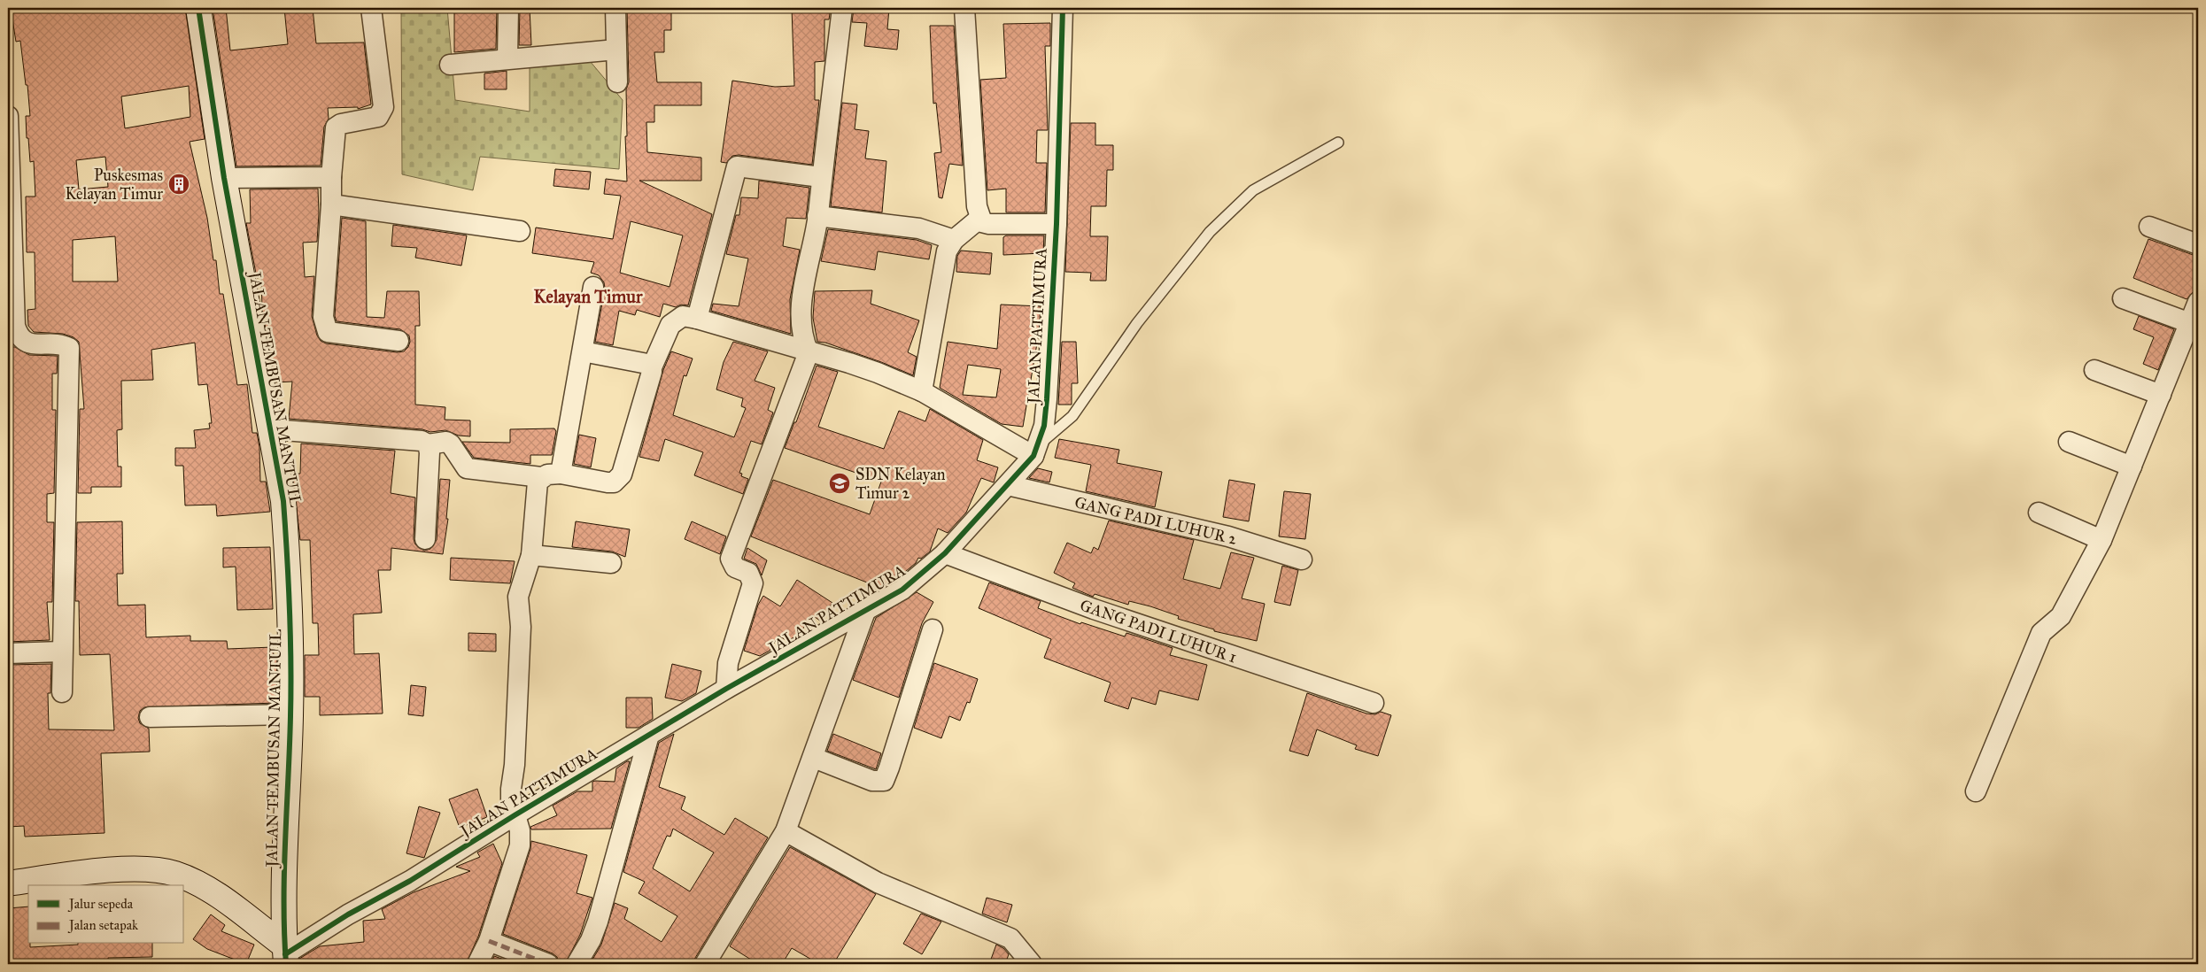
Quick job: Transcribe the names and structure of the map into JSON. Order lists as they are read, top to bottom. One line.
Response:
{"streets":{"street":["JALAN PATTIMURA","JALAN TEMBUSAN MANTUIL","GANG PADI LUHUR 2","GANG PADI LUHUR 1"]},"crossings":[["JALAN PATTIMURA","JALAN TEMBUSAN MANTUIL"],["JALAN PATTIMURA","GANG PADI LUHUR 2"],["JALAN PATTIMURA","GANG PADI LUHUR 1"]],"districts":["Kelayan Timur"],"places":{"building":["Puskesmas Kelayan Timur"],"school or university":["SDN Kelayan Timur 2"]},"legend":["Jalur sepeda","Jalan setapak"]}
